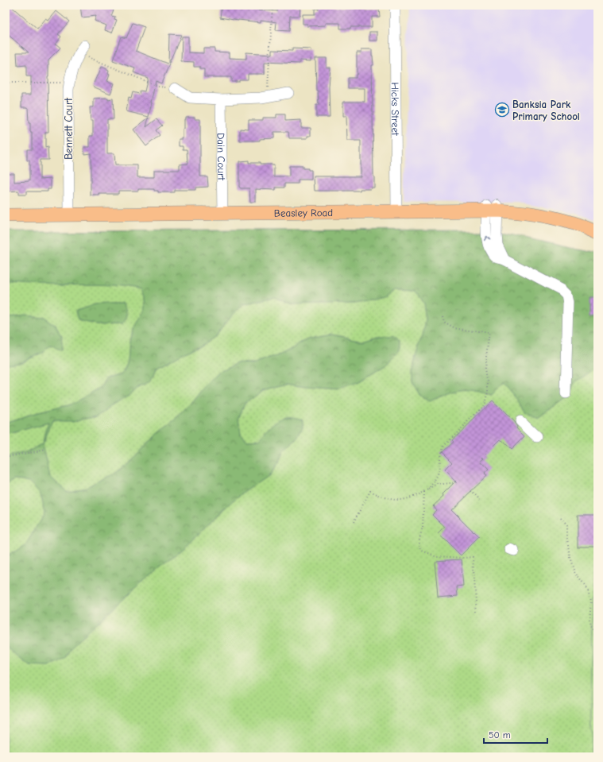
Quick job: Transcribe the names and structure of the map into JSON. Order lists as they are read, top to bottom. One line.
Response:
{"streets":{"main road":["Beasley Road"],"street":["Hicks Street","Bennett Court","Dain Court"]},"crossings":[["Hicks Street","Beasley Road"],["Bennett Court","Beasley Road"],["Dain Court","Beasley Road"]],"places":{"school or university":["Banksia Park Primary School"]},"scale_bar":"50 m"}
